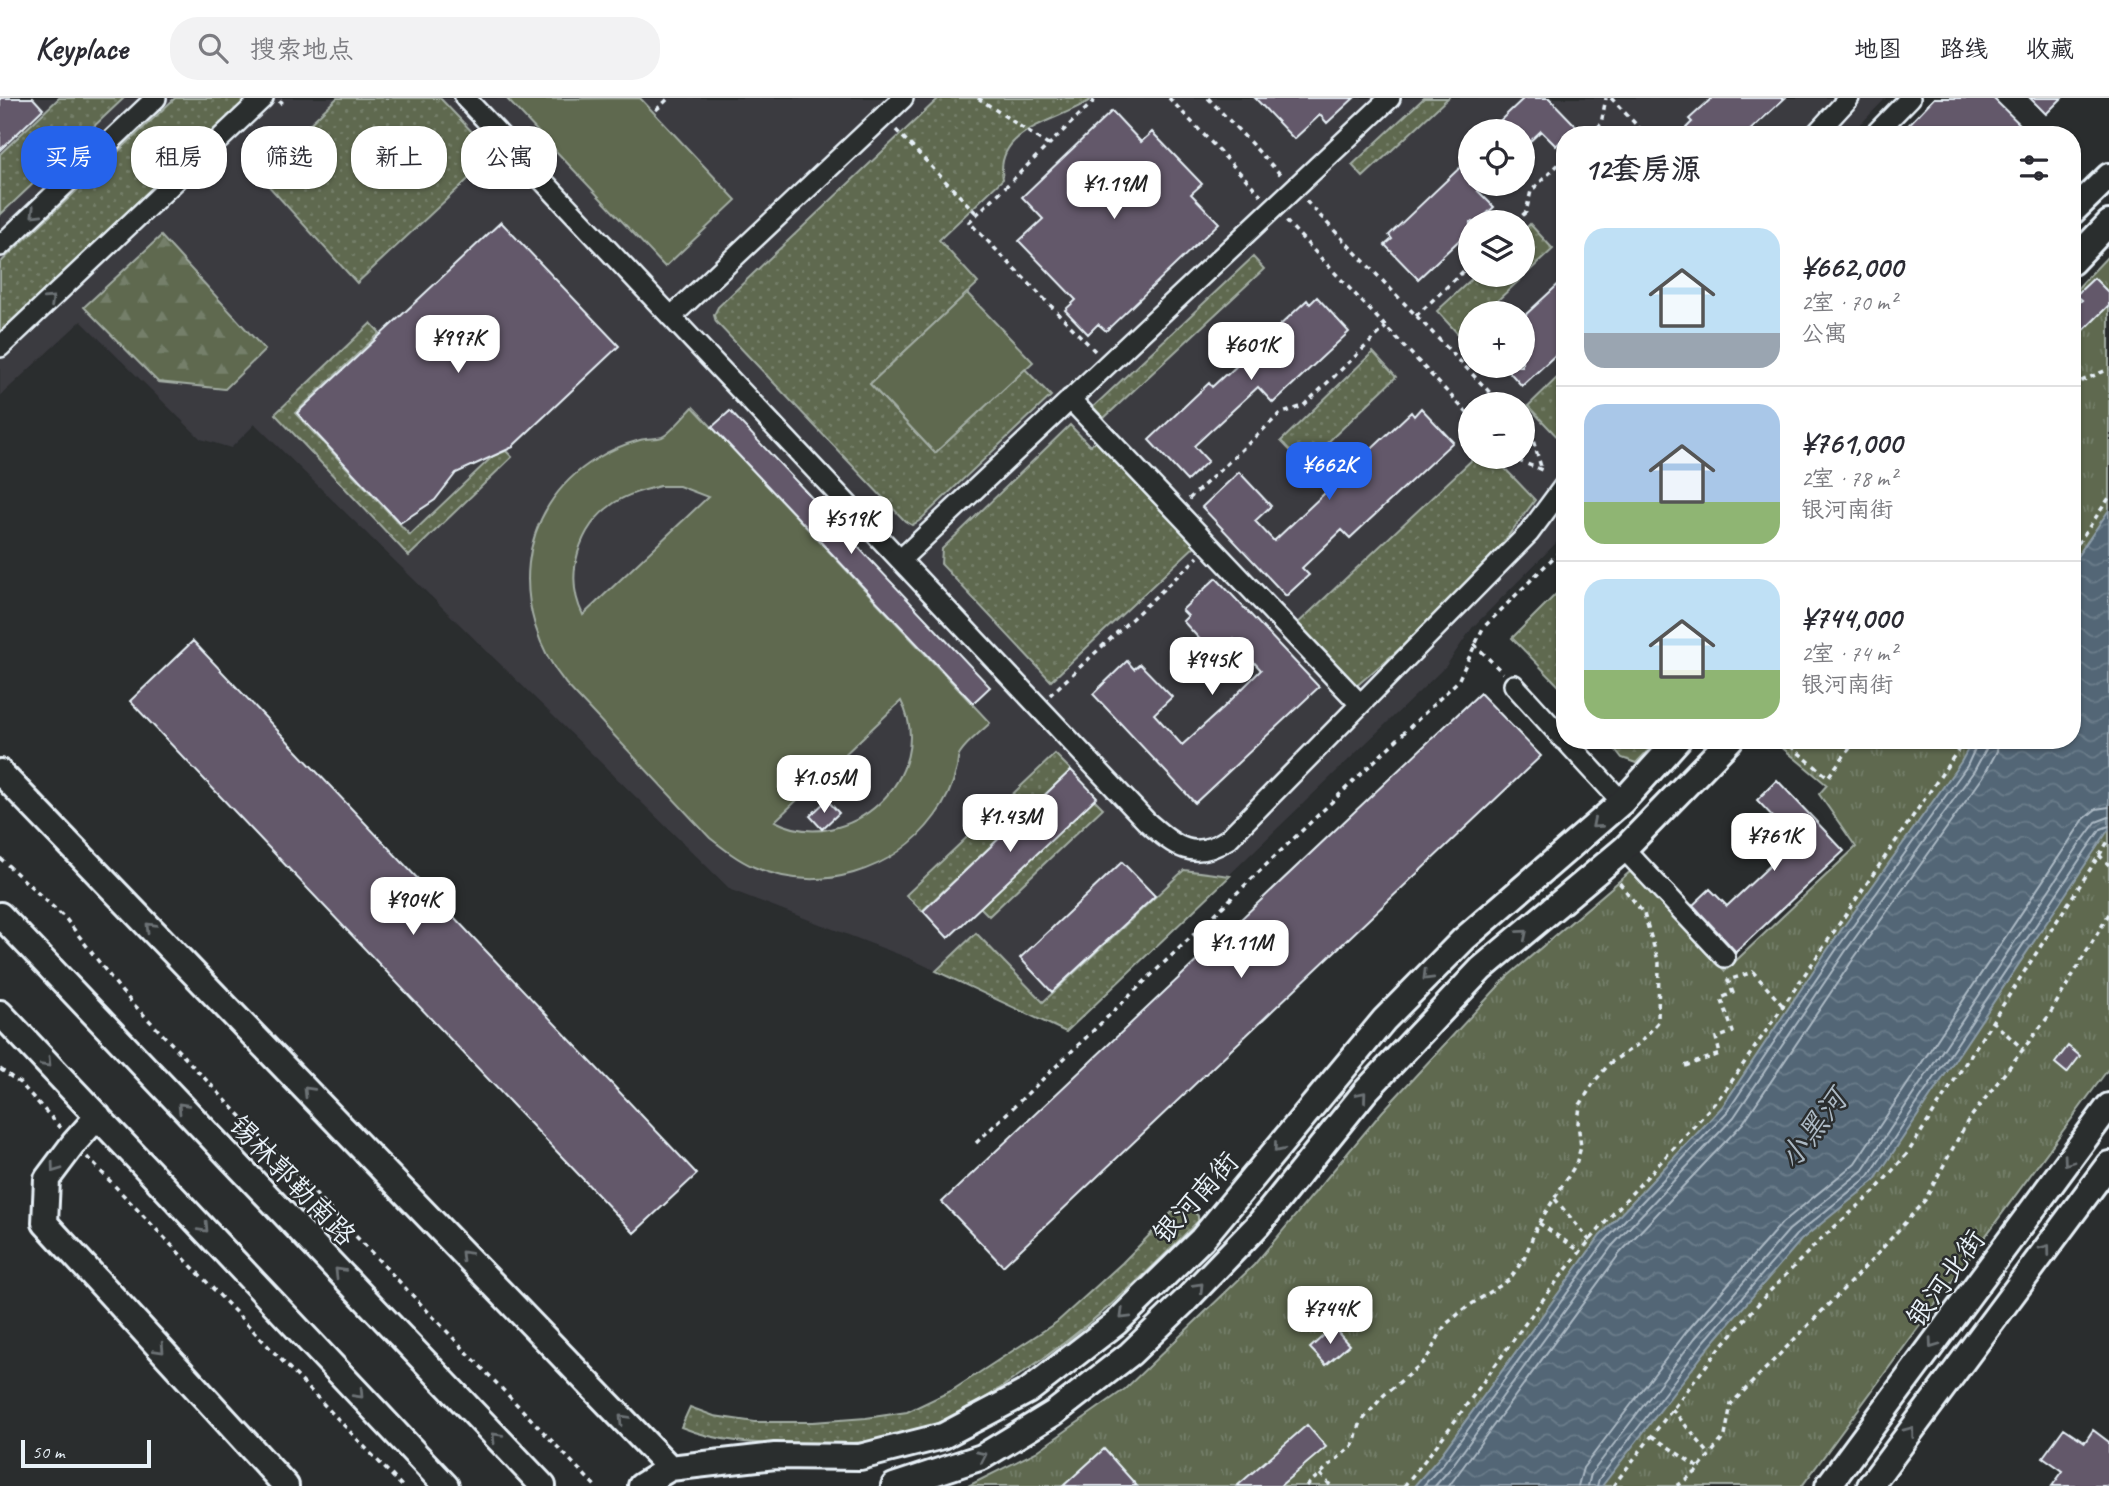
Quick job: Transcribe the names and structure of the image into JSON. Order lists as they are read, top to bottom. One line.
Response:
{"streets":{"main road":["锡林郭勒南路","银河南街","银河北街"]},"water":["小黑河"],"scale_bar":"50 m","page":{"header":"Keyplace","search":"搜索地点","nav":["地图","路线","收藏"],"map_buttons":["+","−"],"chip":["买房","租房","筛选","新上","公寓"],"heading":"12套房源","price":["¥1.19M","¥997K","¥601K","¥662K","¥519K","¥945K","¥1.05M","¥1.43M","¥761K","¥904K","¥1.11M","¥744K"],"list":[{"name":"¥662,000","note":"2室 · 70 m² · 公寓"},{"name":"¥761,000","note":"2室 · 78 m² · 银河南街"},{"name":"¥744,000","note":"2室 · 74 m² · 银河南街"}],"scale":"50 m"}}
